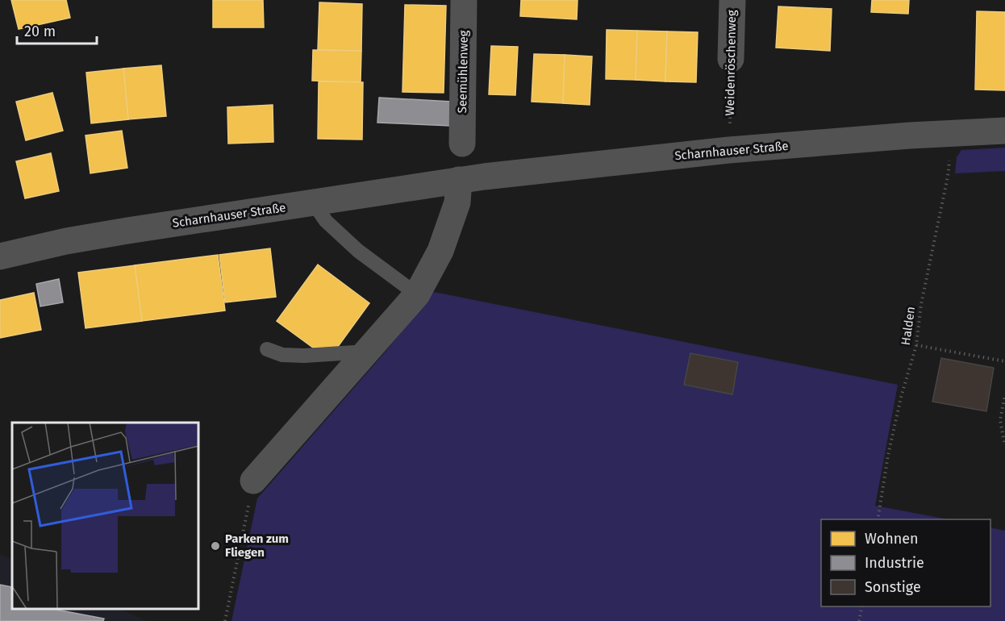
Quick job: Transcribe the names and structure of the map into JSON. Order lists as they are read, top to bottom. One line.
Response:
{"streets":{"street":["Weidenröschenweg","Seemühlenweg","Scharnhauser Straße"],"path":["Halden"]},"crossings":[["Scharnhauser Straße","Halden"]],"places":["Parken zum Fliegen"],"legend":["Wohnen","Industrie","Sonstige"],"scale_bar":"20 m"}
